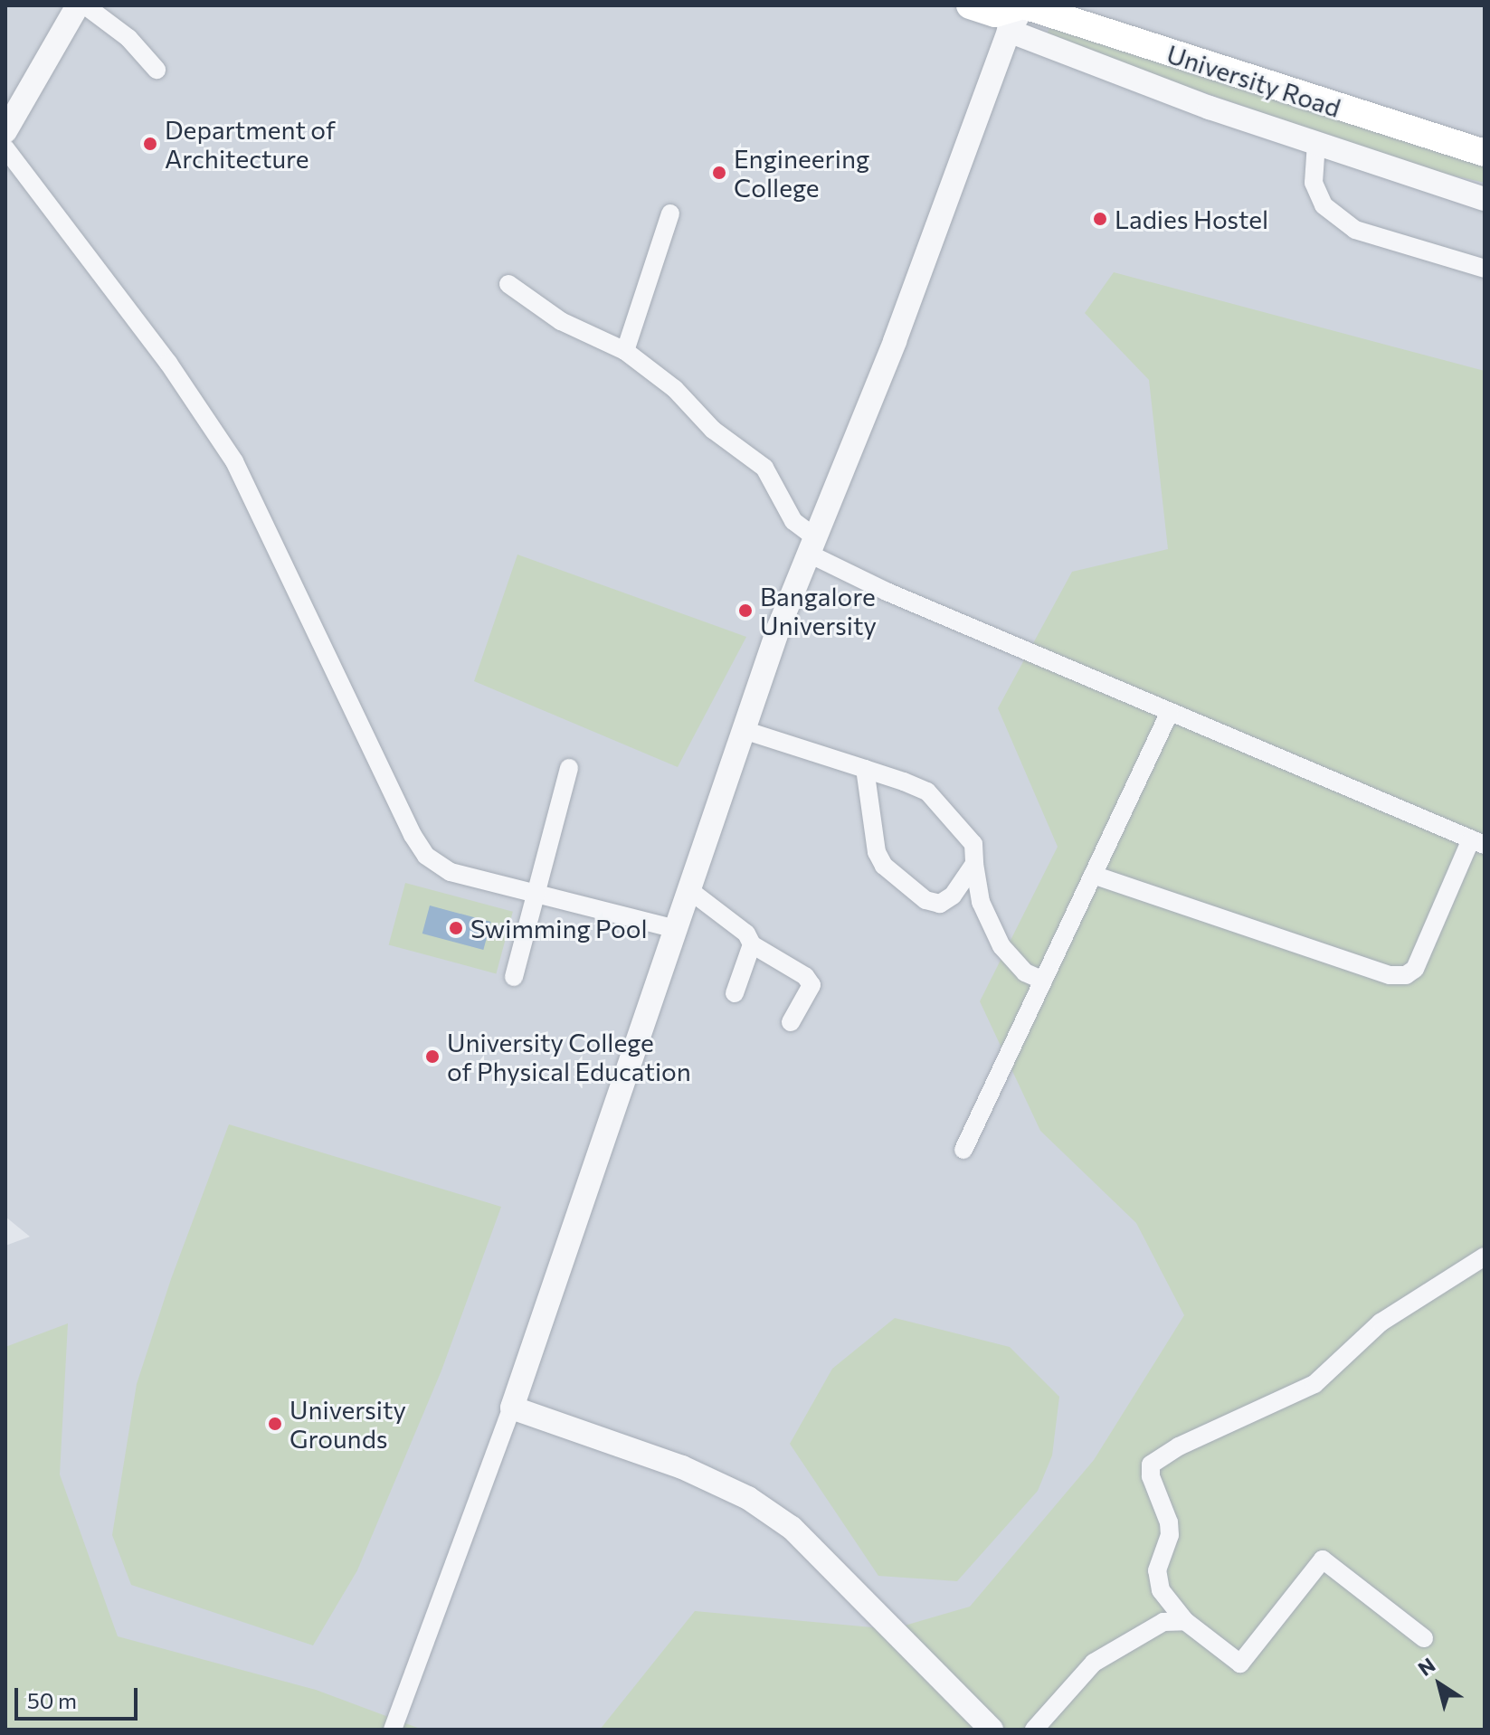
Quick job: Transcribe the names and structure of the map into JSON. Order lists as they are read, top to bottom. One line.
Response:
{"streets":{"main road":["University Road"]},"places":["Department of Architecture","Engineering College","Ladies Hostel","Bangalore University","Swimming Pool","University College of Physical Education","University Grounds"],"scale_bar":"50 m","north":"top left"}
